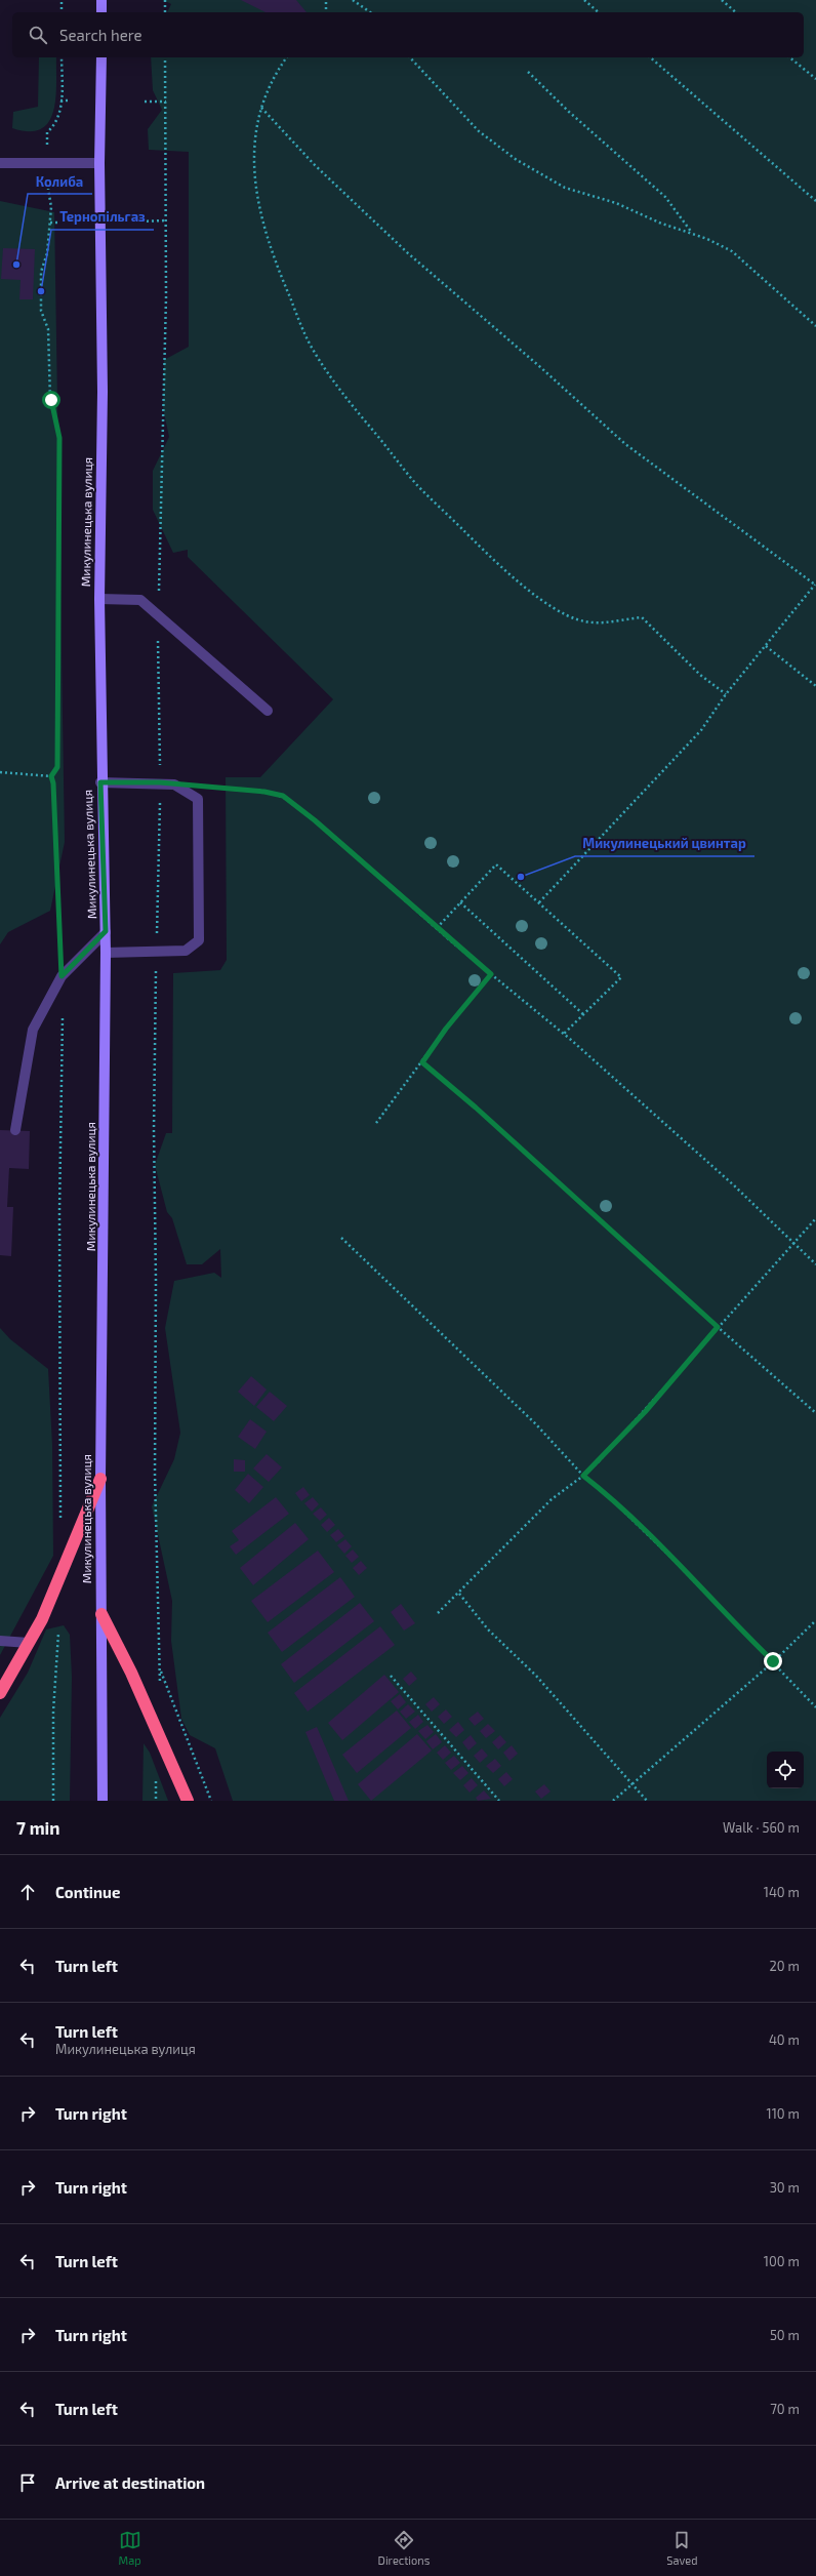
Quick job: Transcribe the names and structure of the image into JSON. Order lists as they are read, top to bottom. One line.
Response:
{"streets":{"main road":["Микулинецька вулиця"]},"places":["Колиба","Тернопільгаз","Микулинецький цвинтар"],"page":{"search":"Search here","heading":["7 min","Walk · 560 m"],"list":[["Continue","140 m"],["Turn left","20 m"],["Turn left","Микулинецька вулиця","40 m"],["Turn right","110 m"],["Turn right","30 m"],["Turn left","100 m"],["Turn right","50 m"],["Turn left","70 m"],"Arrive at destination"],"nav":["Map","Directions","Saved"]}}
